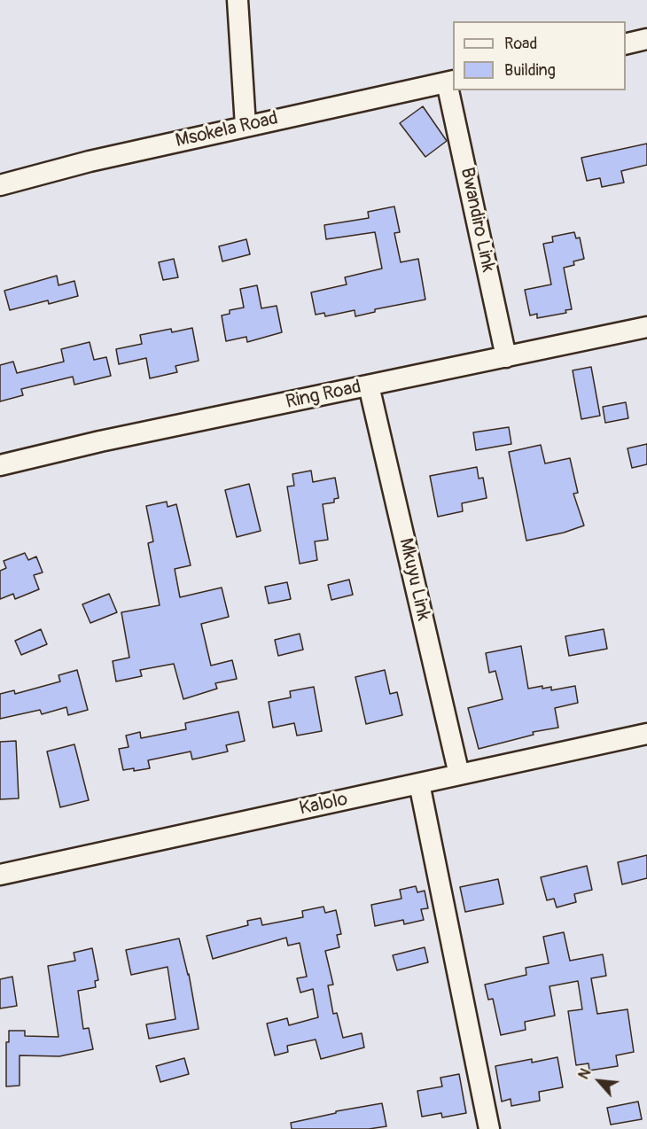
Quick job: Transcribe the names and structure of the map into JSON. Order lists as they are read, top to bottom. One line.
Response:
{"streets":{"street":["Msokela Road","Bwandiro Link","Ring Road","Mkuyu Link","Kalolo"]},"crossings":[["Msokela Road","Bwandiro Link"],["Bwandiro Link","Ring Road"],["Ring Road","Mkuyu Link"],["Mkuyu Link","Kalolo"]],"legend":["Road","Building"],"north":"top left"}
